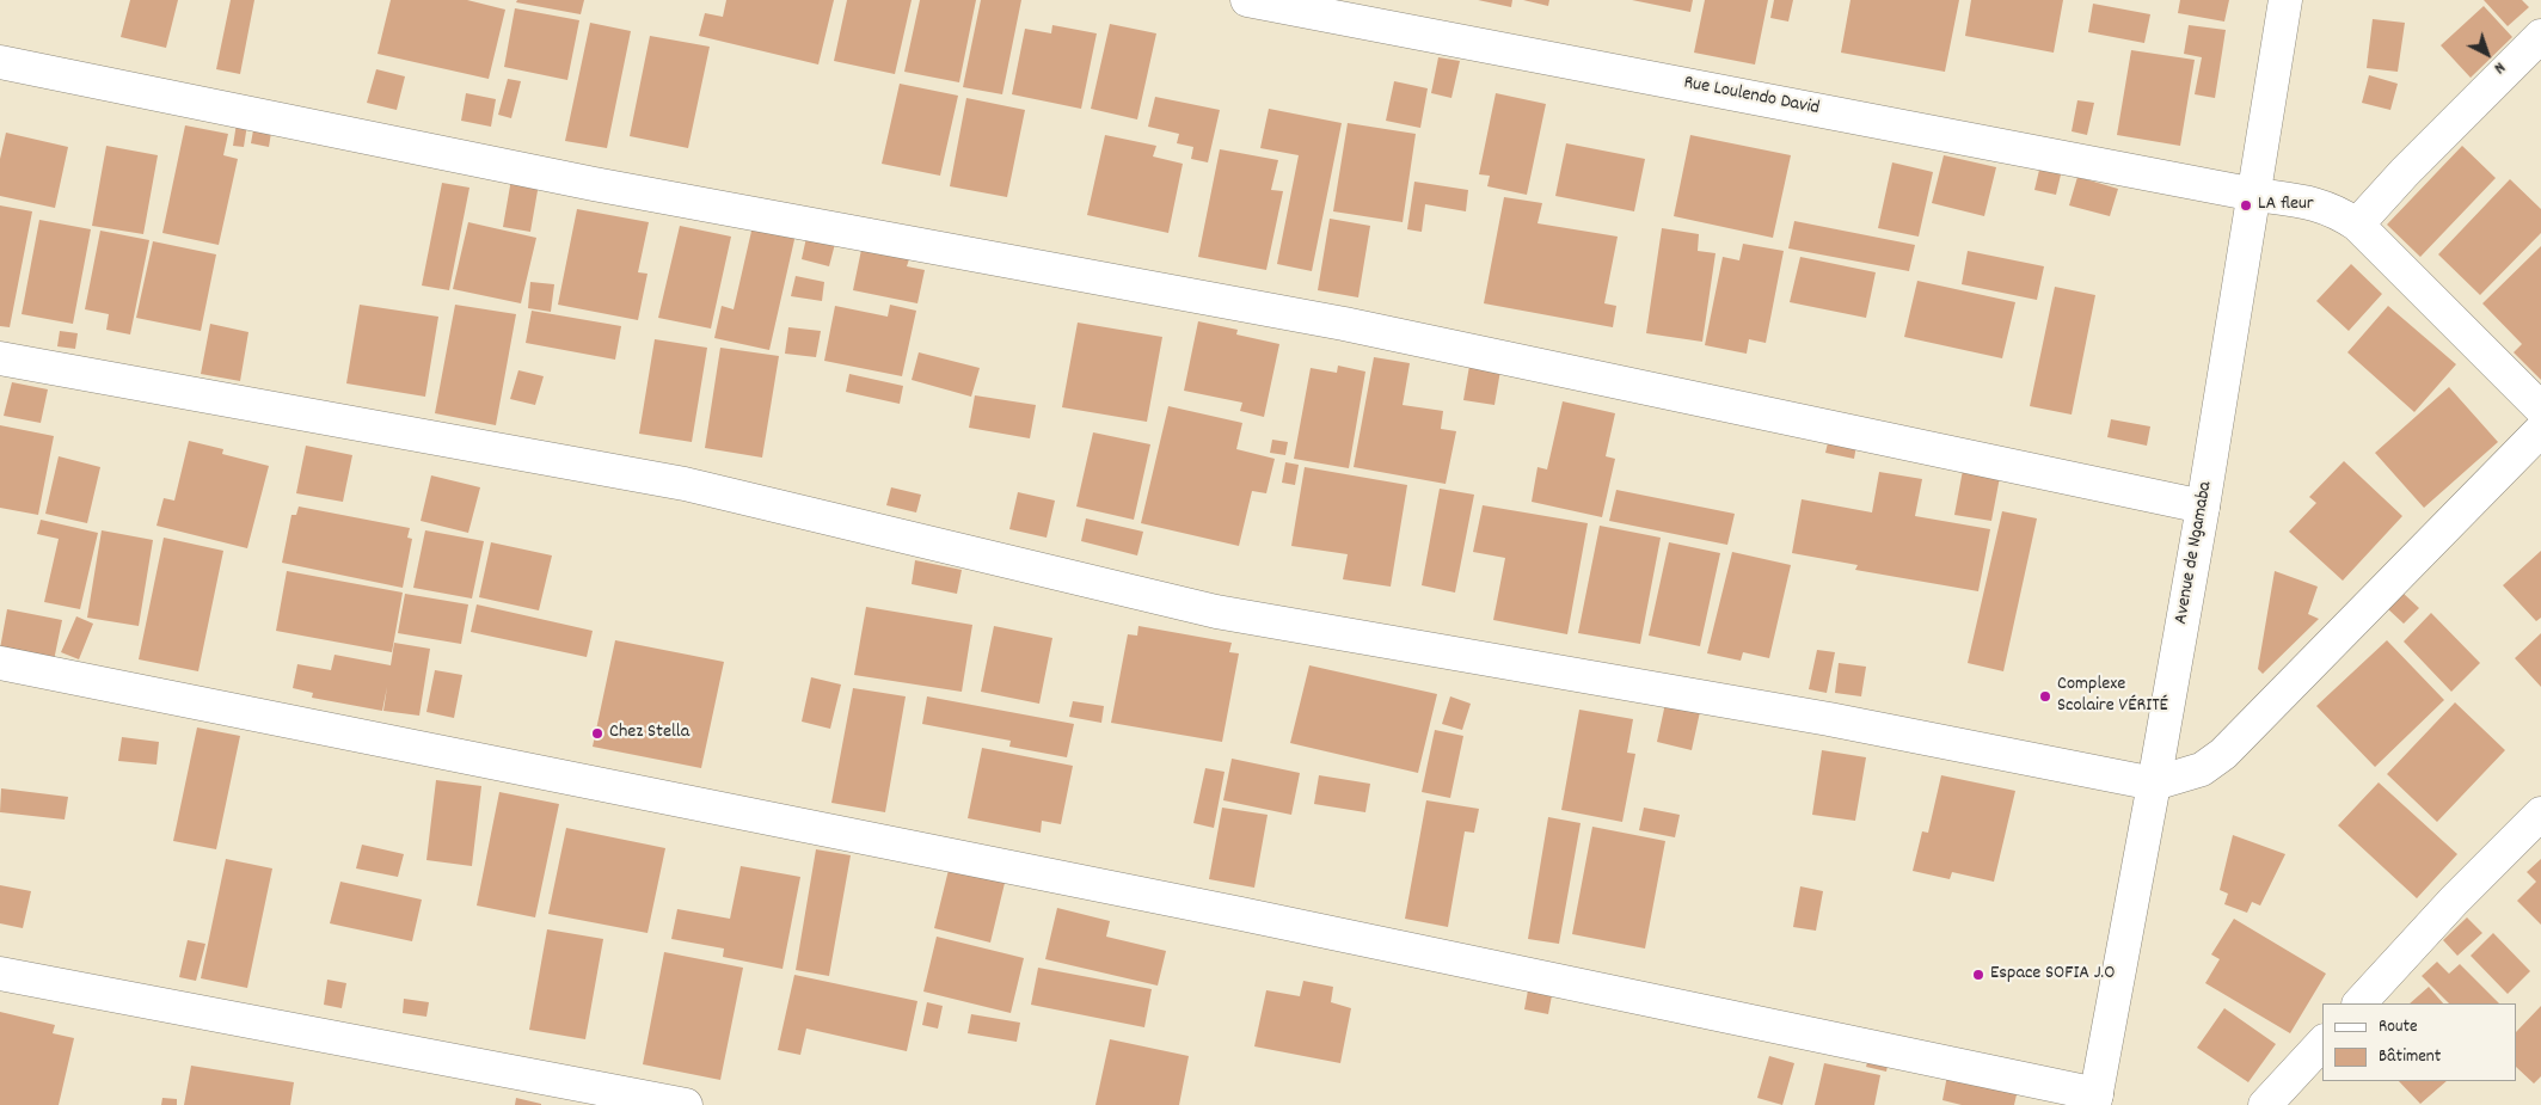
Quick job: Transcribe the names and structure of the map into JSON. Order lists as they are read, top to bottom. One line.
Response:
{"streets":{"street":["Rue Loulendo David","Avenue de Ngamaba"]},"crossings":[["Rue Loulendo David","Avenue de Ngamaba"]],"places":["LA fleur","Complexe Scolaire VÉRITÉ","Chez Stella","Espace SOFIA J.O"],"legend":["Route","Bâtiment"],"north":"bottom right"}
